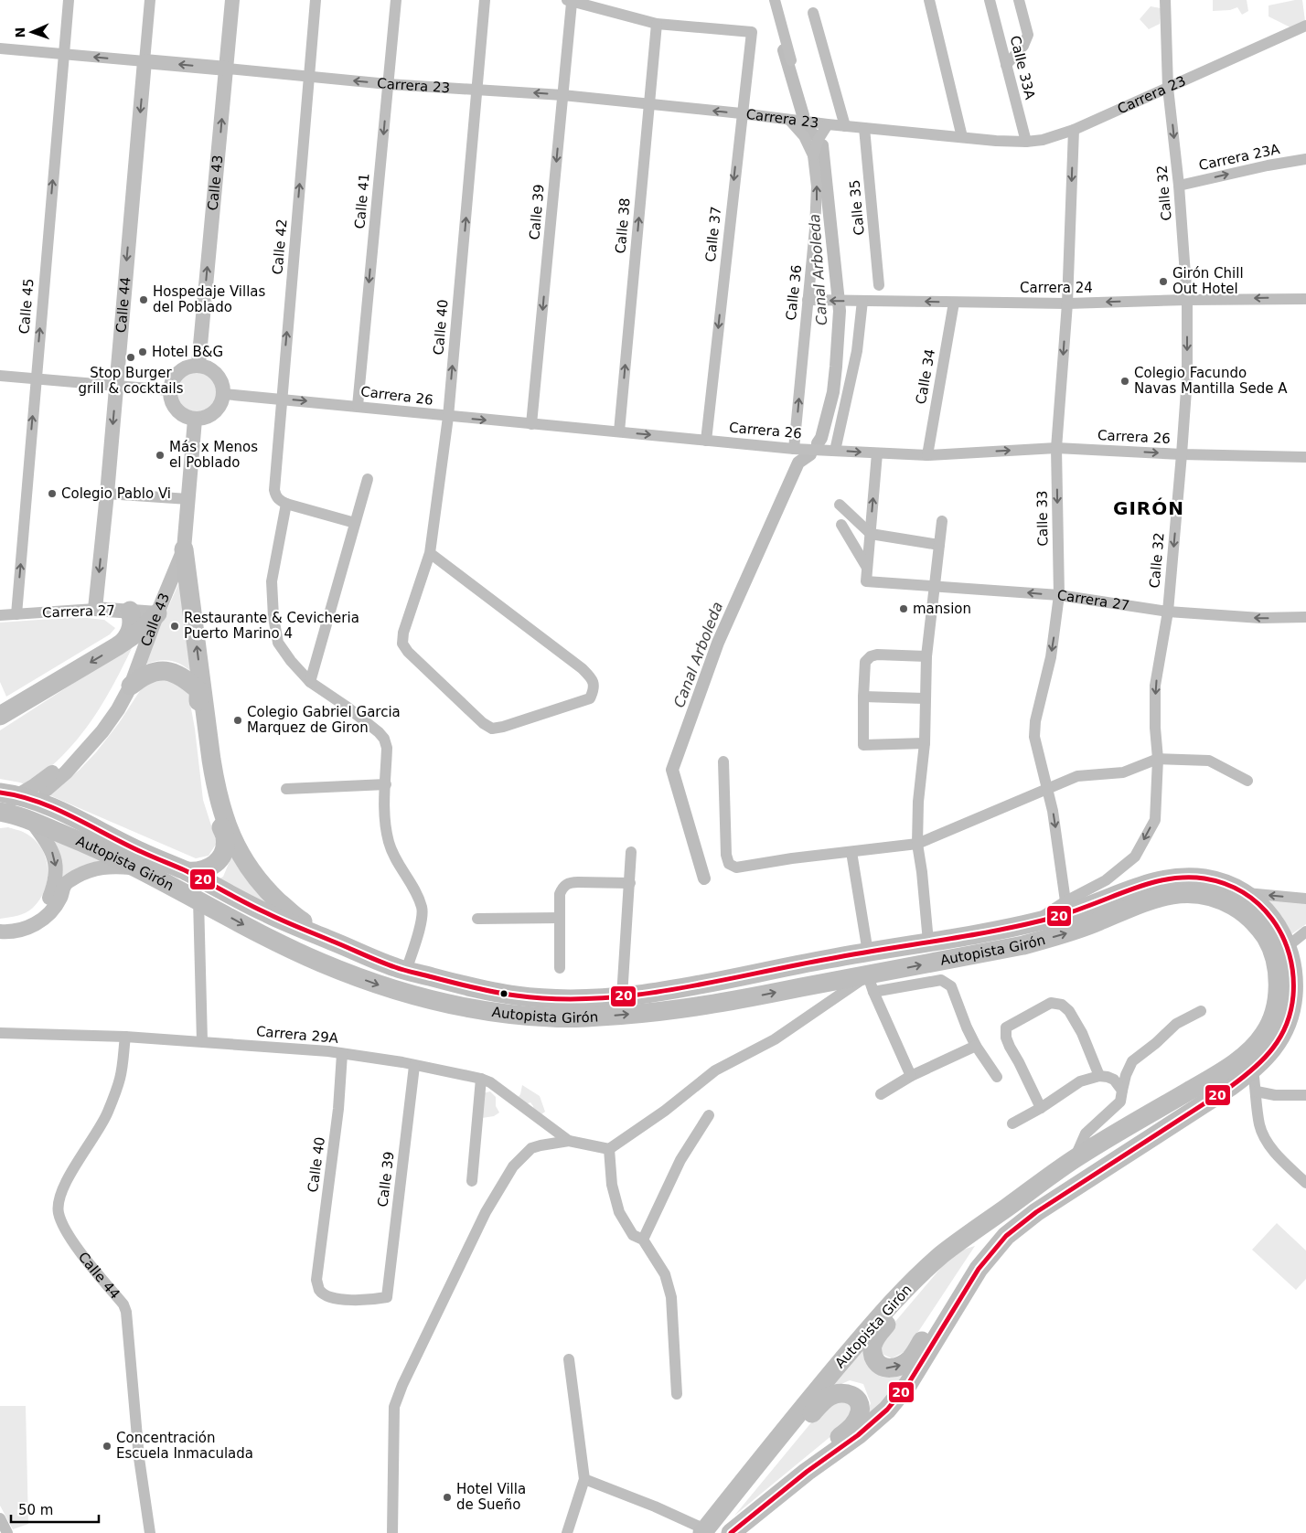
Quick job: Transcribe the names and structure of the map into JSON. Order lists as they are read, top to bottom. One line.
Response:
{"streets":{"highway":["Autopista Girón"],"street":["Calle 33A","Carrera 23","Carrera 23A","Calle 43","Calle 32","Calle 41","Calle 35","Calle 39","Calle 38","Calle 37","Calle 42","Carrera 24","Calle 36","Calle 44","Calle 45","Calle 40","Calle 34","Carrera 26","Calle 33","Carrera 27","Carrera 29A"]},"crossings":[["Calle 33A","Carrera 23"],["Carrera 23","Calle 43"],["Carrera 23","Calle 32"],["Carrera 23","Calle 41"],["Carrera 23","Calle 35"],["Carrera 23","Calle 39"],["Carrera 23","Calle 38"],["Carrera 23","Calle 37"],["Carrera 23","Calle 42"],["Carrera 23","Calle 36"],["Carrera 23","Calle 44"],["Carrera 23","Calle 45"],["Carrera 23","Calle 40"],["Carrera 23","Calle 33"],["Carrera 23A","Calle 32"],["Calle 43","Carrera 26"],["Calle 43","Carrera 27"],["Calle 43","Autopista Girón"],["Calle 32","Carrera 24"],["Calle 32","Carrera 26"],["Calle 32","Calle 33"],["Calle 32","Carrera 27"],["Calle 32","Autopista Girón"],["Calle 41","Carrera 26"],["Calle 39","Calle 40"],["Calle 39","Carrera 26"],["Calle 39","Carrera 29A"],["Calle 38","Calle 37"],["Calle 38","Carrera 26"],["Calle 37","Carrera 26"],["Calle 42","Carrera 26"],["Carrera 24","Calle 36"],["Carrera 24","Calle 34"],["Carrera 24","Calle 33"],["Calle 36","Carrera 26"],["Calle 44","Carrera 27"],["Calle 44","Carrera 29A"],["Calle 45","Carrera 27"],["Calle 40","Carrera 26"],["Calle 40","Carrera 29A"],["Calle 34","Carrera 26"],["Carrera 26","Calle 33"],["Calle 33","Carrera 27"]],"one_way":["Carrera 23A","Calle 32","Calle 41","Calle 39","Calle 38","Calle 37","Calle 42","Carrera 24","Calle 44","Calle 45","Carrera 26","Calle 33","Carrera 27"],"districts":["GIRÓN"],"water":["Canal Arboleda"],"places":["Girón Chill Out Hotel","Hospedaje Villas del Poblado","Hotel B&G","Stop Burger grill & cocktails","Colegio Facundo Navas Mantilla Sede A","Más x Menos el Poblado","Colegio Pablo Vi","mansion","Restaurante & Cevicheria Puerto Marino 4","Colegio Gabriel Garcia Marquez de Giron","Concentración Escuela Inmaculada","Hotel Villa de Sueño"],"lines":["transit line 20"],"scale_bar":"50 m","north":"left"}
